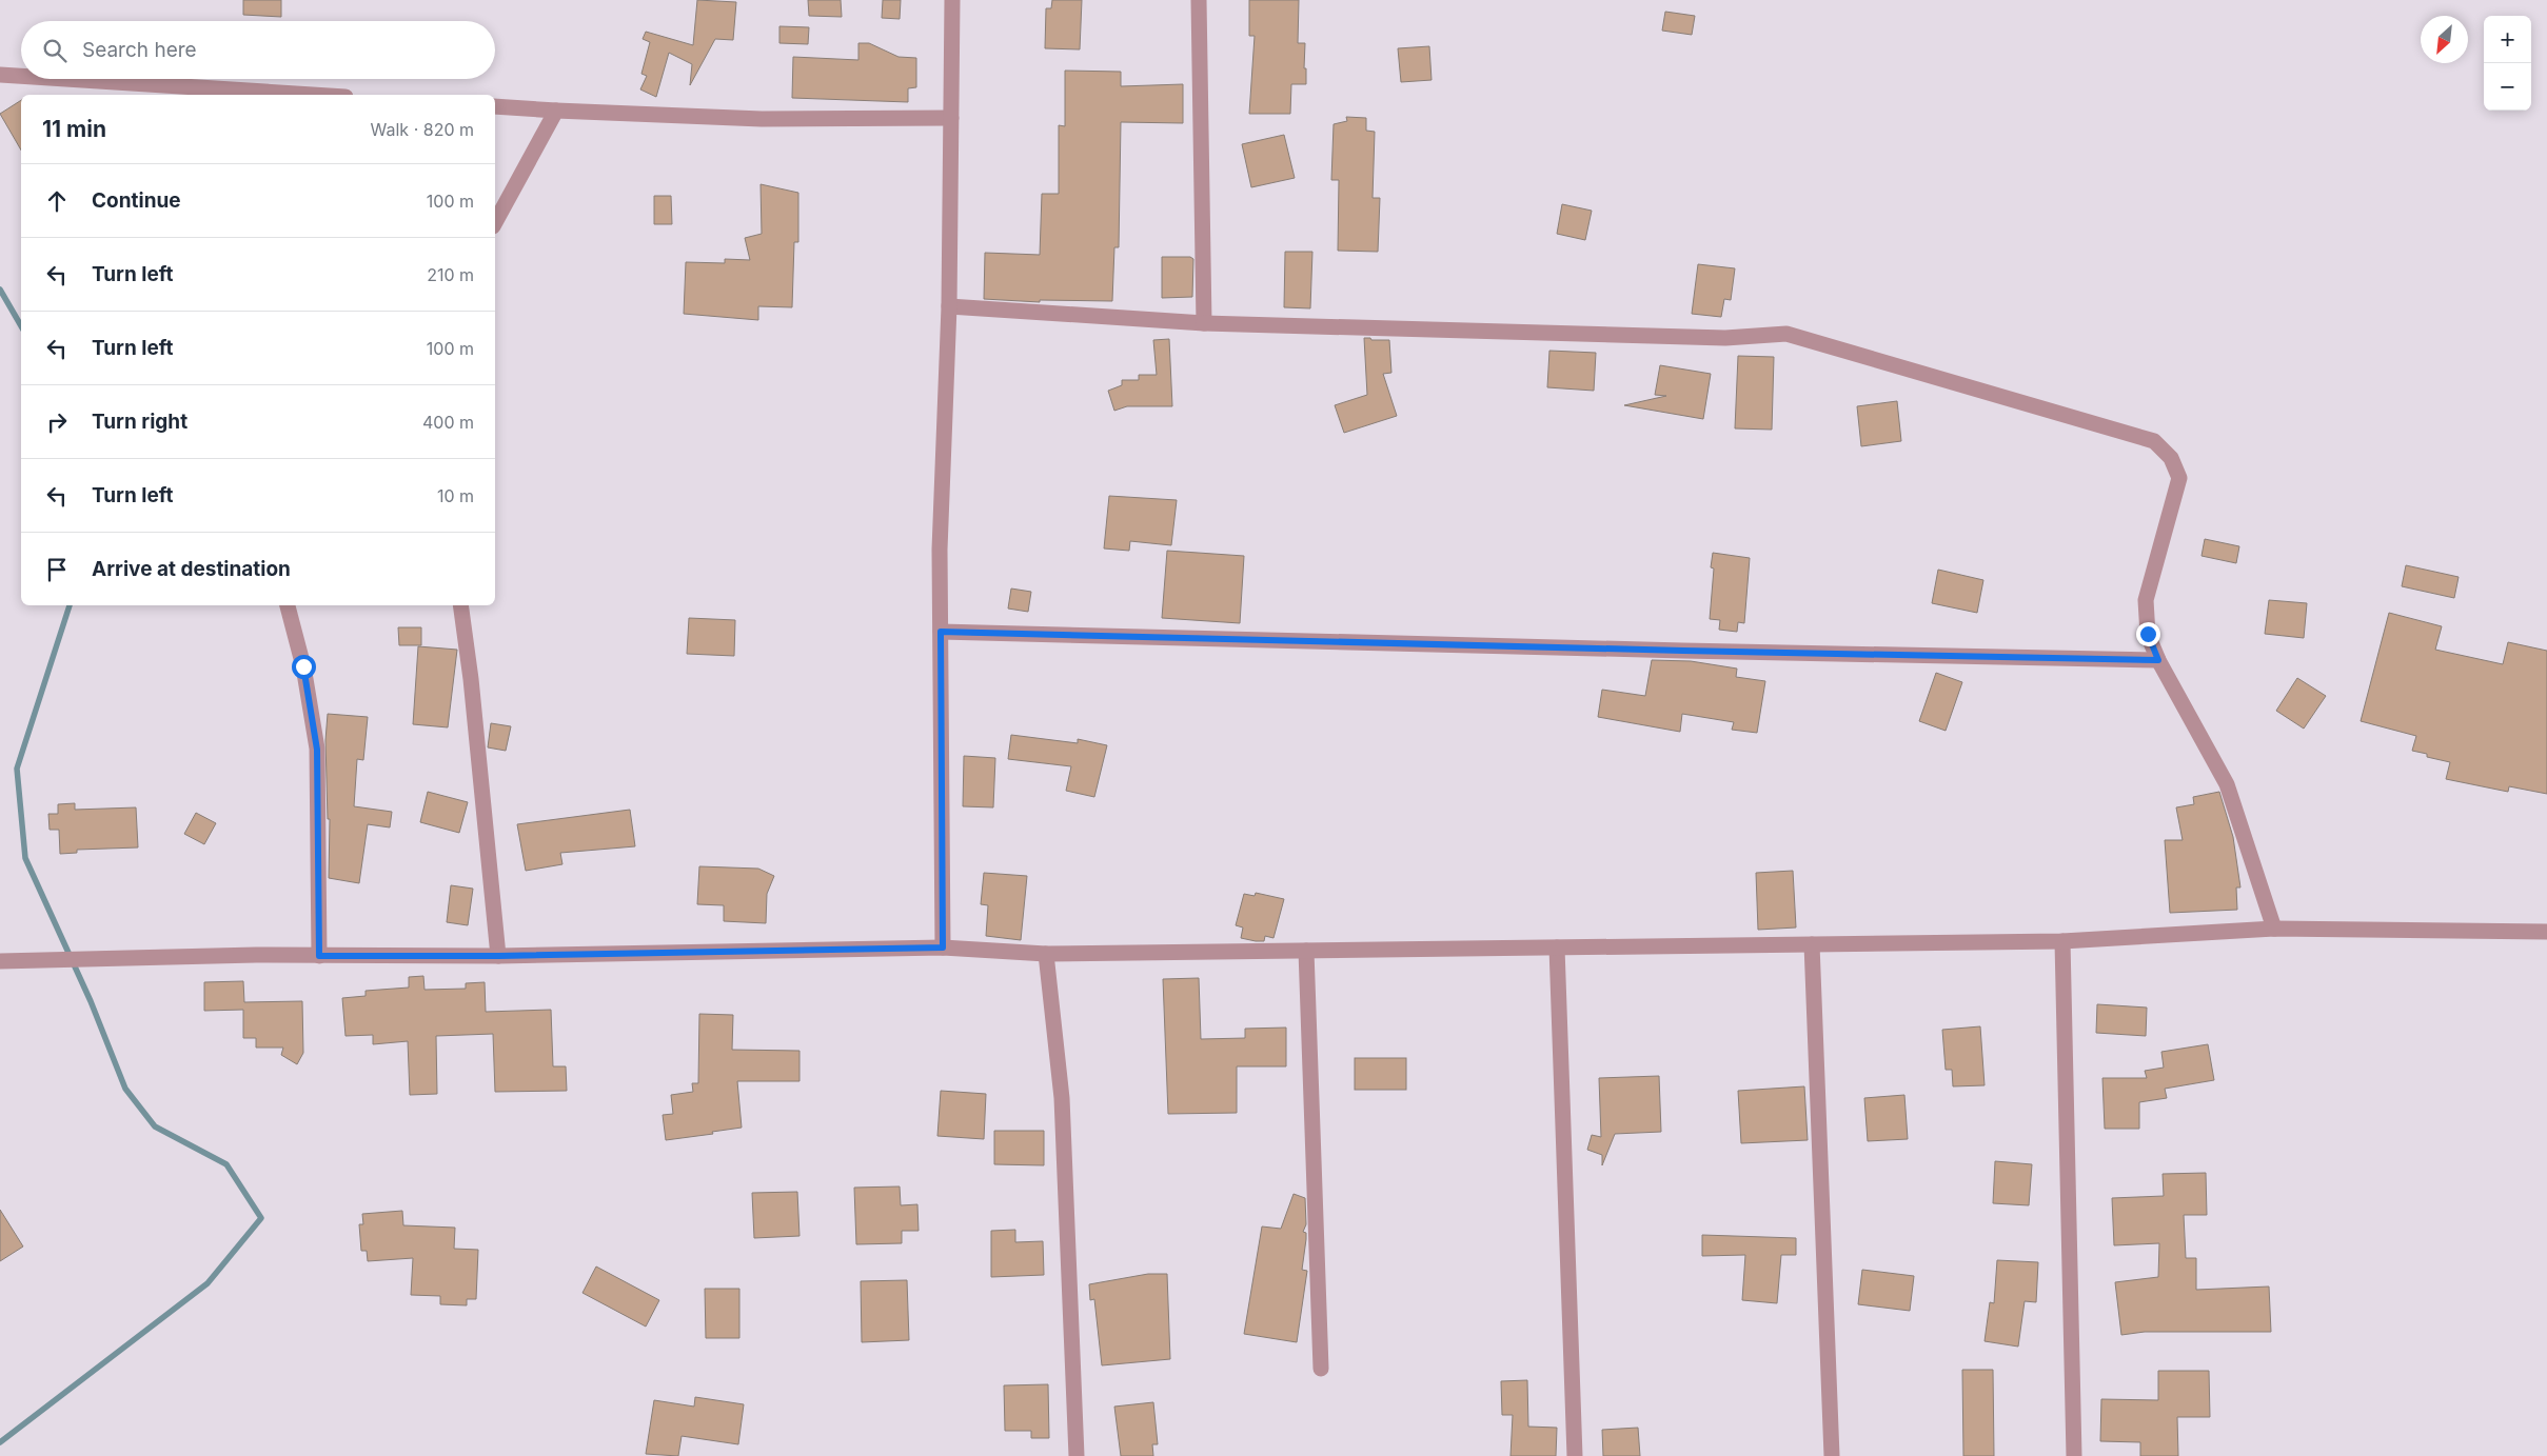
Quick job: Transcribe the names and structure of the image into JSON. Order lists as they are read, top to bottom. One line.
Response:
{"north":"bottom left","page":{"map_buttons":["+","−"],"search":"Search here","heading":["11 min","Walk · 820 m"],"list":[["Continue","100 m"],["Turn left","210 m"],["Turn left","100 m"],["Turn right","400 m"],["Turn left","10 m"],"Arrive at destination"]}}
